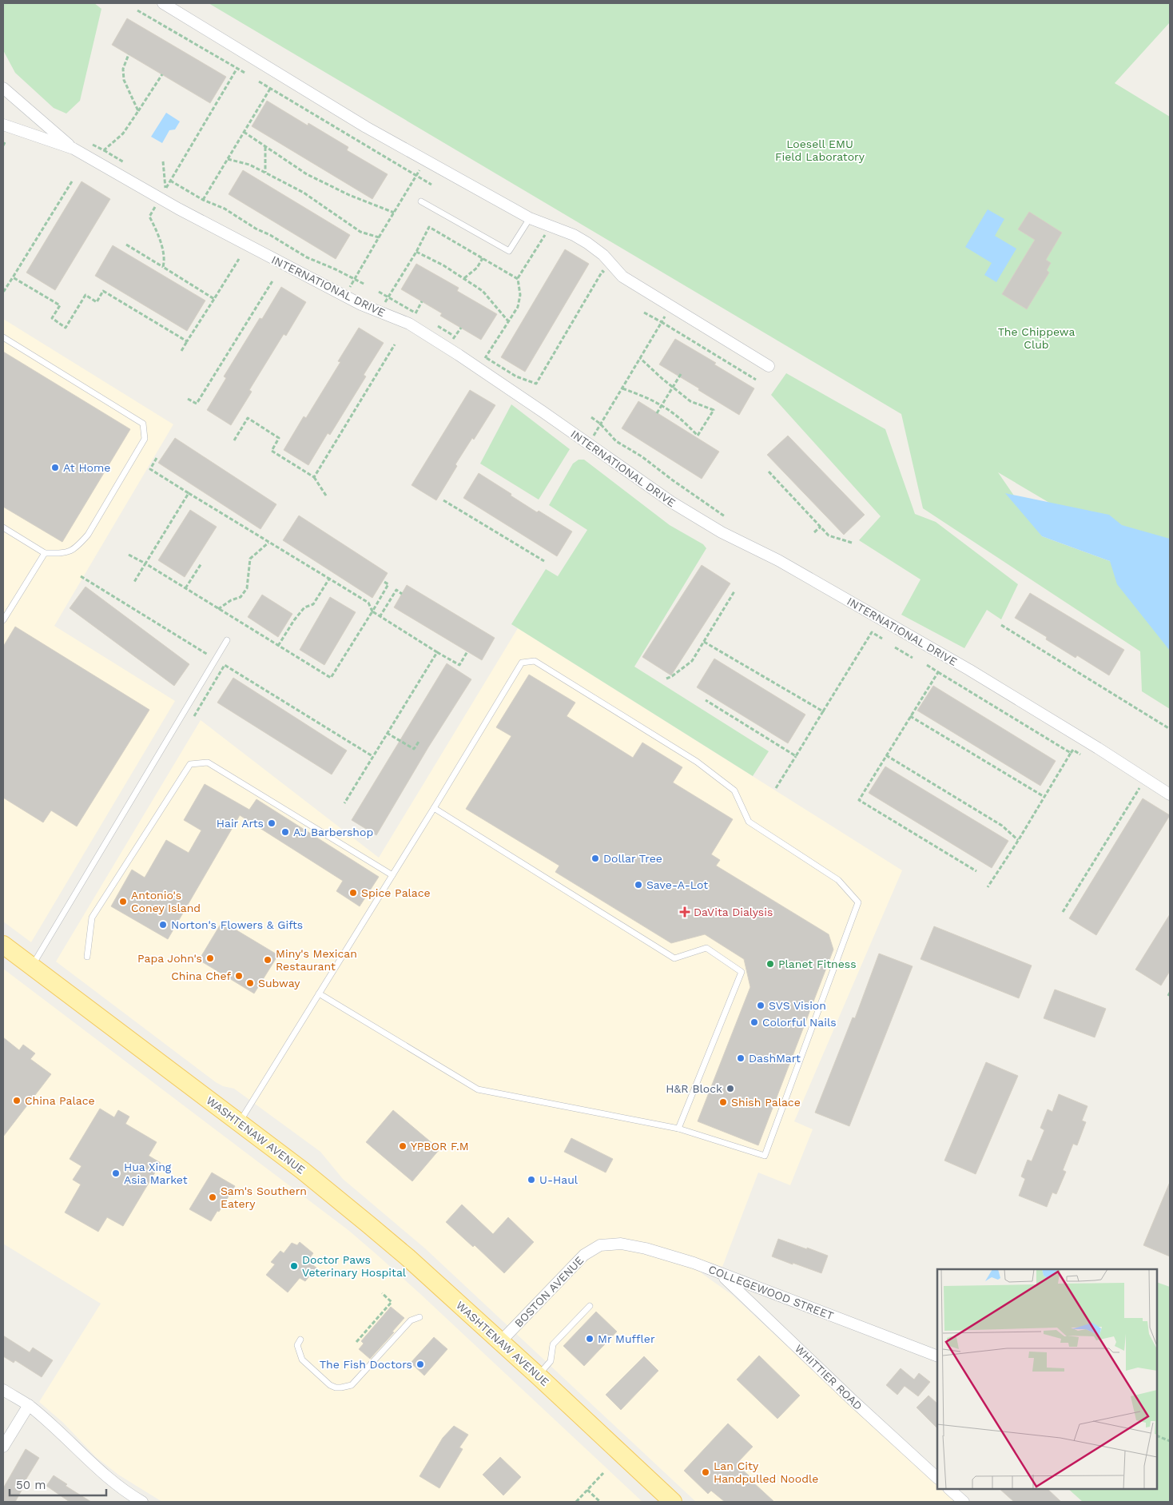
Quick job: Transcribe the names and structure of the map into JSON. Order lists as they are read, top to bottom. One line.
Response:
{"streets":{"main road":["WASHTENAW AVENUE"],"street":["INTERNATIONAL DRIVE","BOSTON AVENUE","COLLEGEWOOD STREET","WHITTIER ROAD"]},"crossings":[["WASHTENAW AVENUE","BOSTON AVENUE"],["BOSTON AVENUE","COLLEGEWOOD STREET"],["COLLEGEWOOD STREET","WHITTIER ROAD"]],"parks":["Loesell EMU Field Laboratory","The Chippewa Club"],"places":{"other":["At Home","Hair Arts","AJ Barbershop","Dollar Tree","Save-A-Lot","Spice Palace","Antonio's Coney Island","Norton's Flowers & Gifts","Papa John's","Miny's Mexican Restaurant","Planet Fitness","China Chef","Subway","SVS Vision","Colorful Nails","DashMart","H&R Block","China Palace","Shish Palace","YPBOR F.M","Hua Xing Asia Market","U-Haul","Sam's Southern Eatery","Doctor Paws Veterinary Hospital","Mr Muffler","The Fish Doctors","Lan City Handpulled Noodle"],"health":["DaVita Dialysis"]},"scale_bar":"50 m"}
